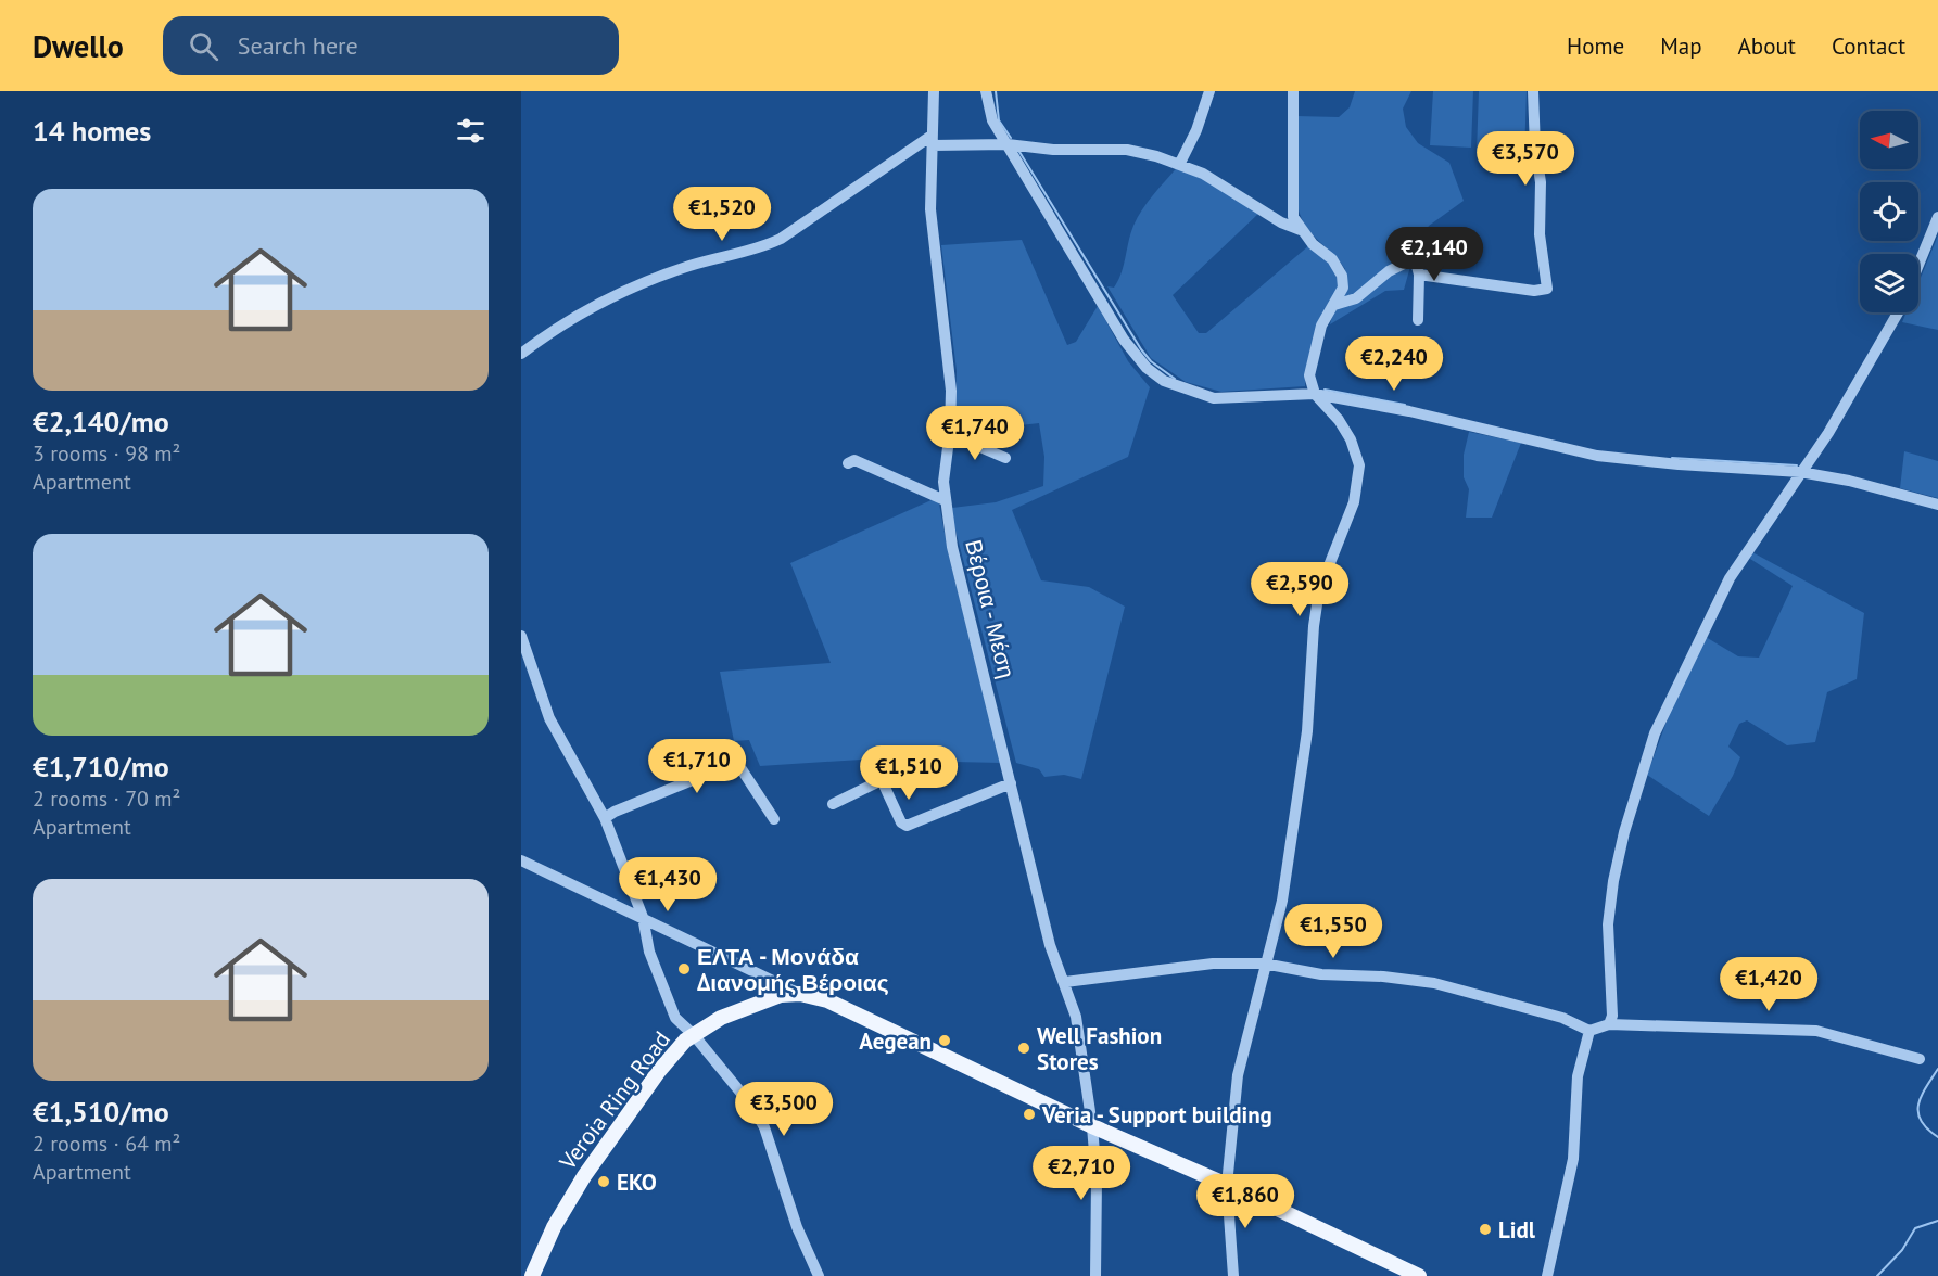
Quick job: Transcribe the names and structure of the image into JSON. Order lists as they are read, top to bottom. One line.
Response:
{"streets":{"main road":["Verοia Ring Road"],"street":["Βέροια - Μέση"]},"crossings":[["Βέροια - Μέση","Verοia Ring Road"]],"places":["ΕΛΤΑ - Μονάδα Διανομής Βέροιας","Aegean","Well Fashion Stores","Veria - Support building","EKO","Lidl"],"north":"left","page":{"header":"Dwello","search":"Search here","nav":["Home","Map","About","Contact"],"heading":"14 homes","price":["€3,570","€1,520","€2,140","€2,240","€1,740","€2,590","€1,710","€1,510","€1,430","€1,550","€1,420","€3,500","€2,710","€1,860"],"list":[{"name":"€2,140/mo","note":"3 rooms · 98 m² · Apartment"},{"name":"€1,710/mo","note":"2 rooms · 70 m² · Apartment"},{"name":"€1,510/mo","note":"2 rooms · 64 m² · Apartment"}]}}
